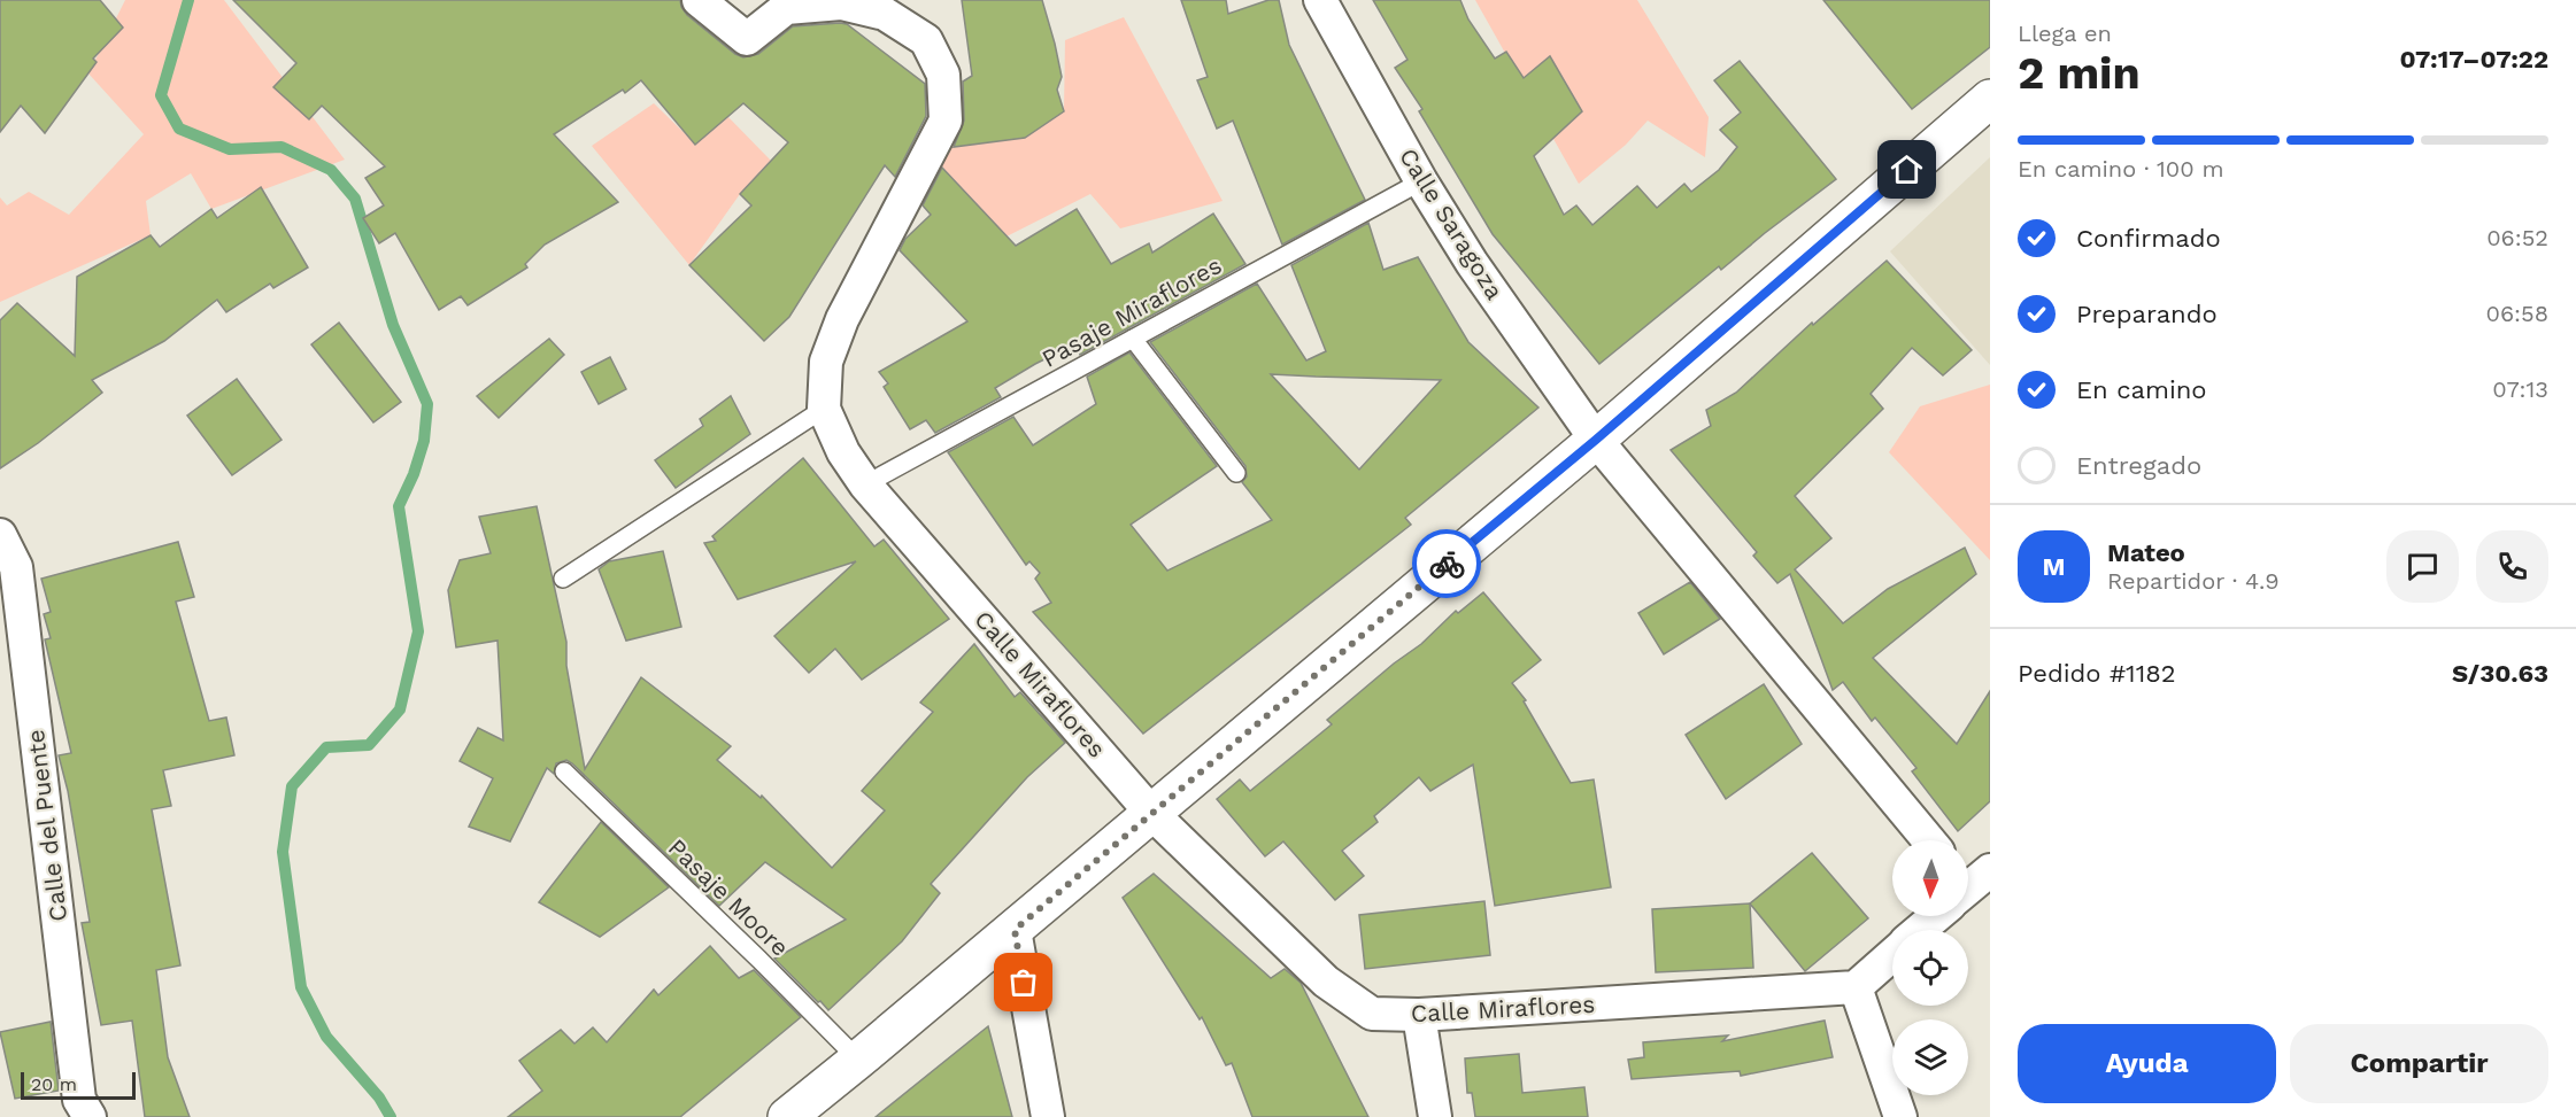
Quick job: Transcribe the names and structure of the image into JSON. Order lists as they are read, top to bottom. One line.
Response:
{"streets":{"street":["Calle Saragoza","Calle Miraflores","Calle del Puente"],"lane":["Pasaje Miraflores","Pasaje Moore"]},"crossings":[["Calle Saragoza","Pasaje Miraflores"],["Pasaje Miraflores","Calle Miraflores"]],"scale_bar":"20 m","north":"bottom","page":{"heading":["2 min","Llega en","07:17–07:22"],"panel":["Mateo","Repartidor · 4.9","Pedido #1182","S/30.63"],"bar":"En camino · 100 m","list":[["Confirmado","06:52"],["Preparando","06:58"],["En camino","07:13"],"Entregado"],"round":"M","buttons":["Ayuda","Compartir"],"scale":"20 m"}}
